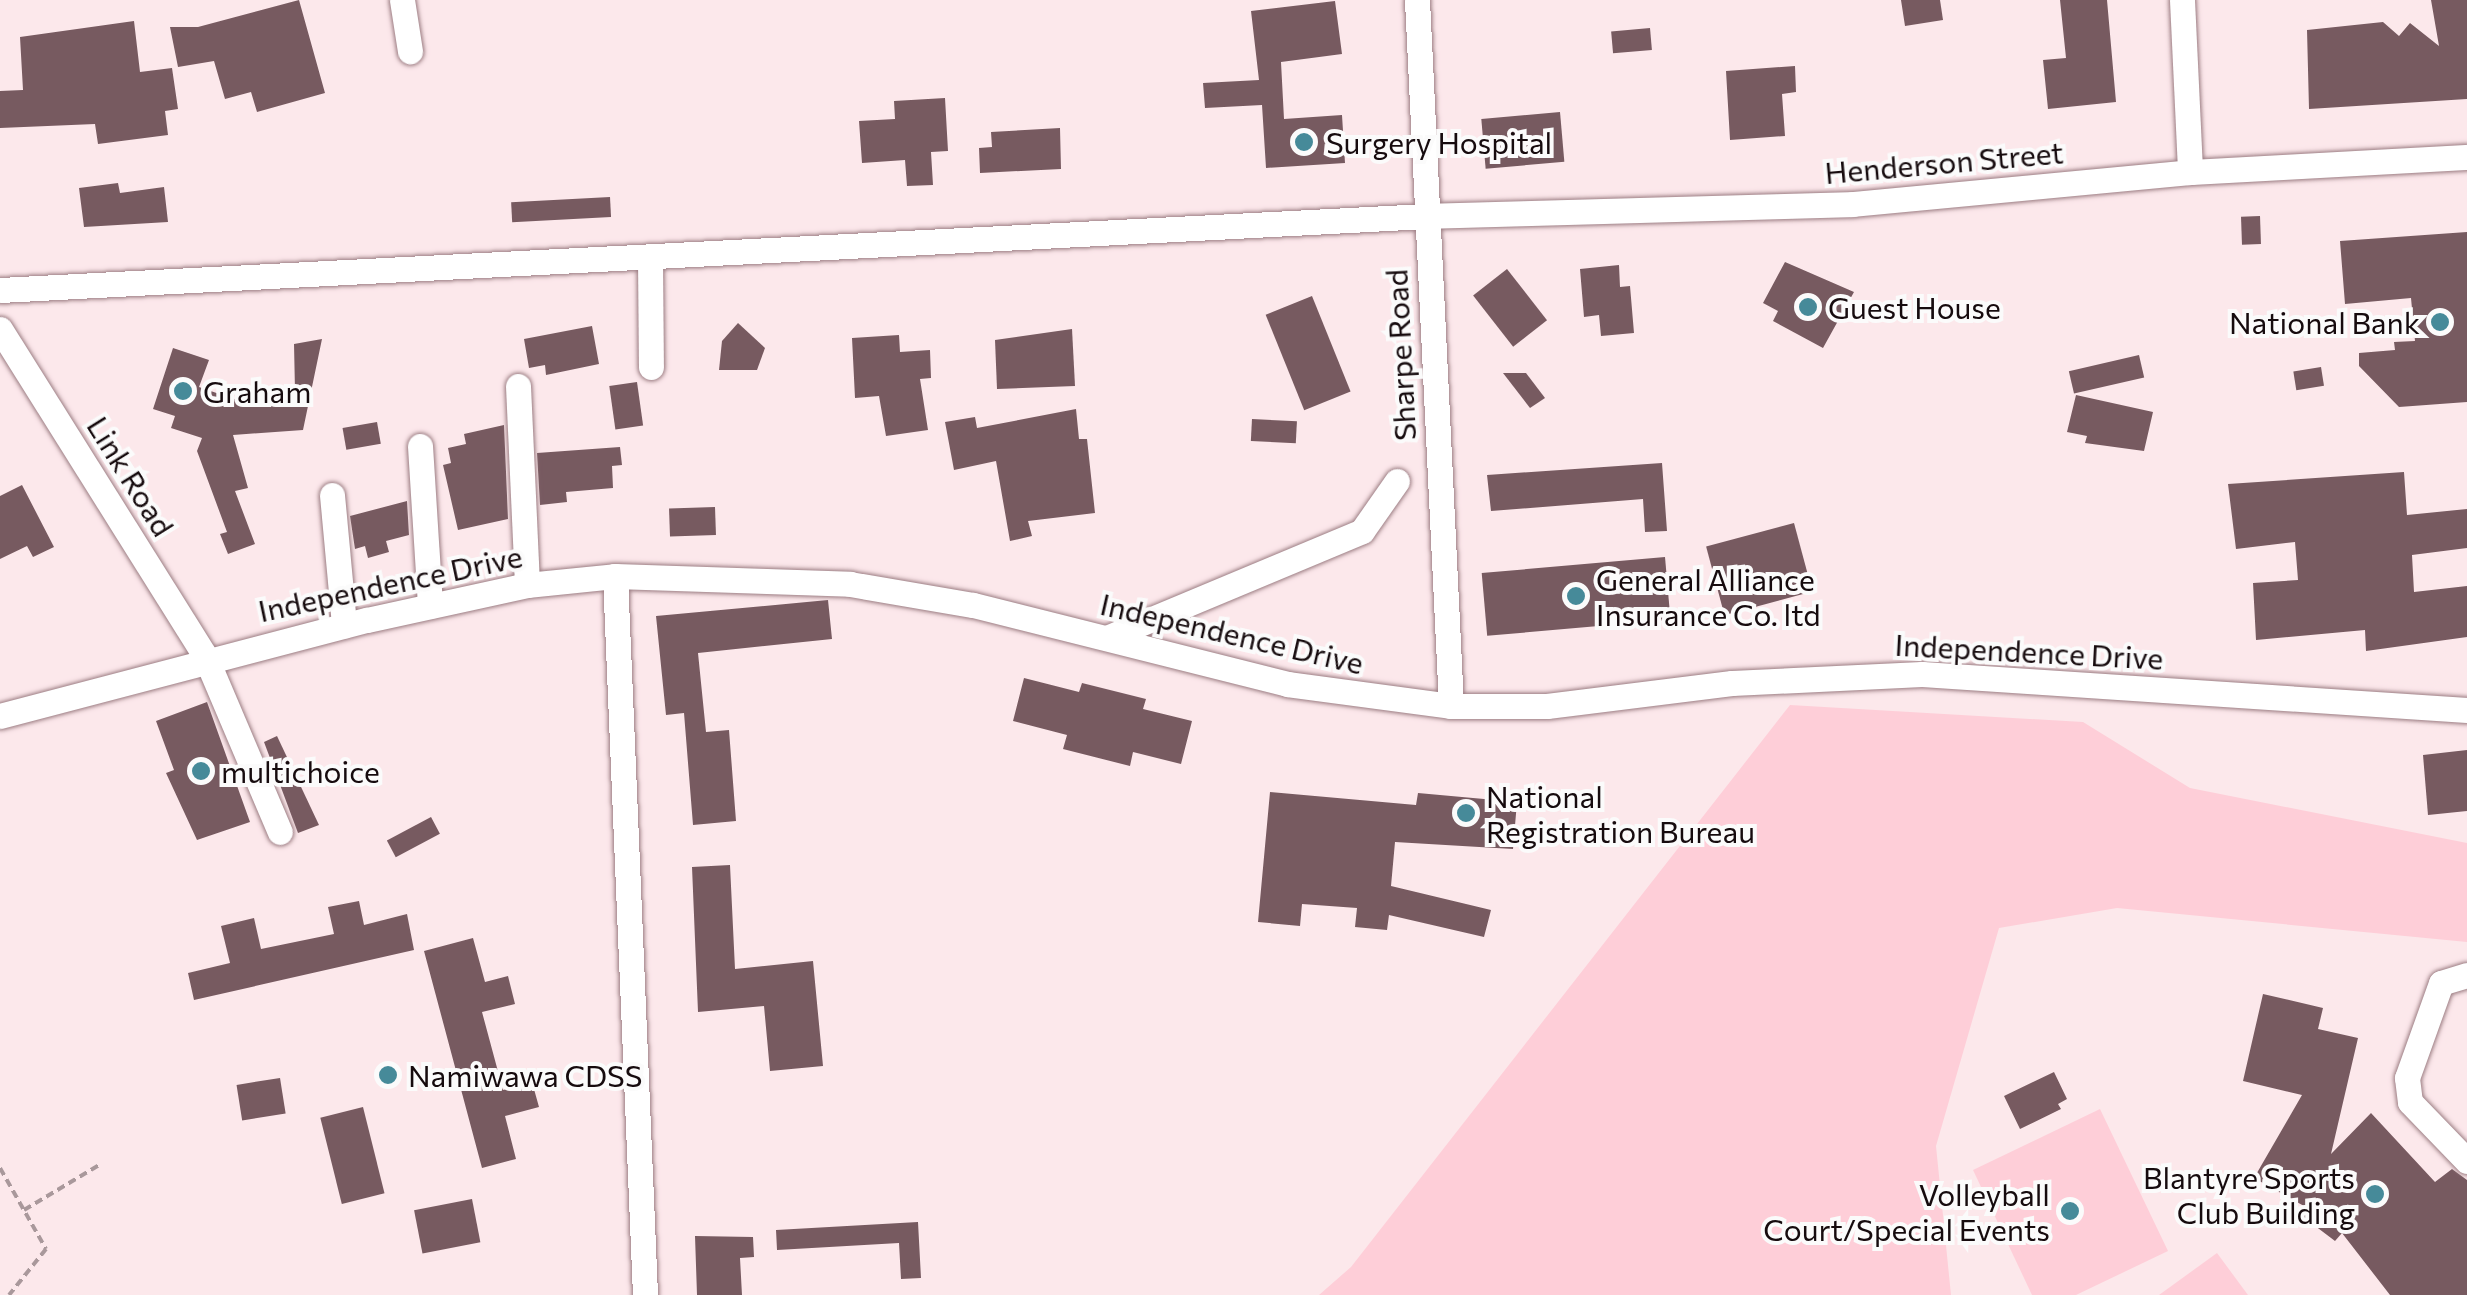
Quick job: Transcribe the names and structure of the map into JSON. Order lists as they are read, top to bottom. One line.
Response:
{"streets":{"street":["Henderson Street","Sharpe Road","Link Road","Independence Drive"]},"crossings":[["Henderson Street","Sharpe Road"],["Sharpe Road","Independence Drive"],["Link Road","Independence Drive"]],"places":["Surgery Hospital","Guest House","National Bank","Graham","General Alliance Insurance Co. ltd","multichoice","National Registration Bureau","Namiwawa CDSS","Blantyre Sports Club Building","Volleyball Court/Special Events"]}
